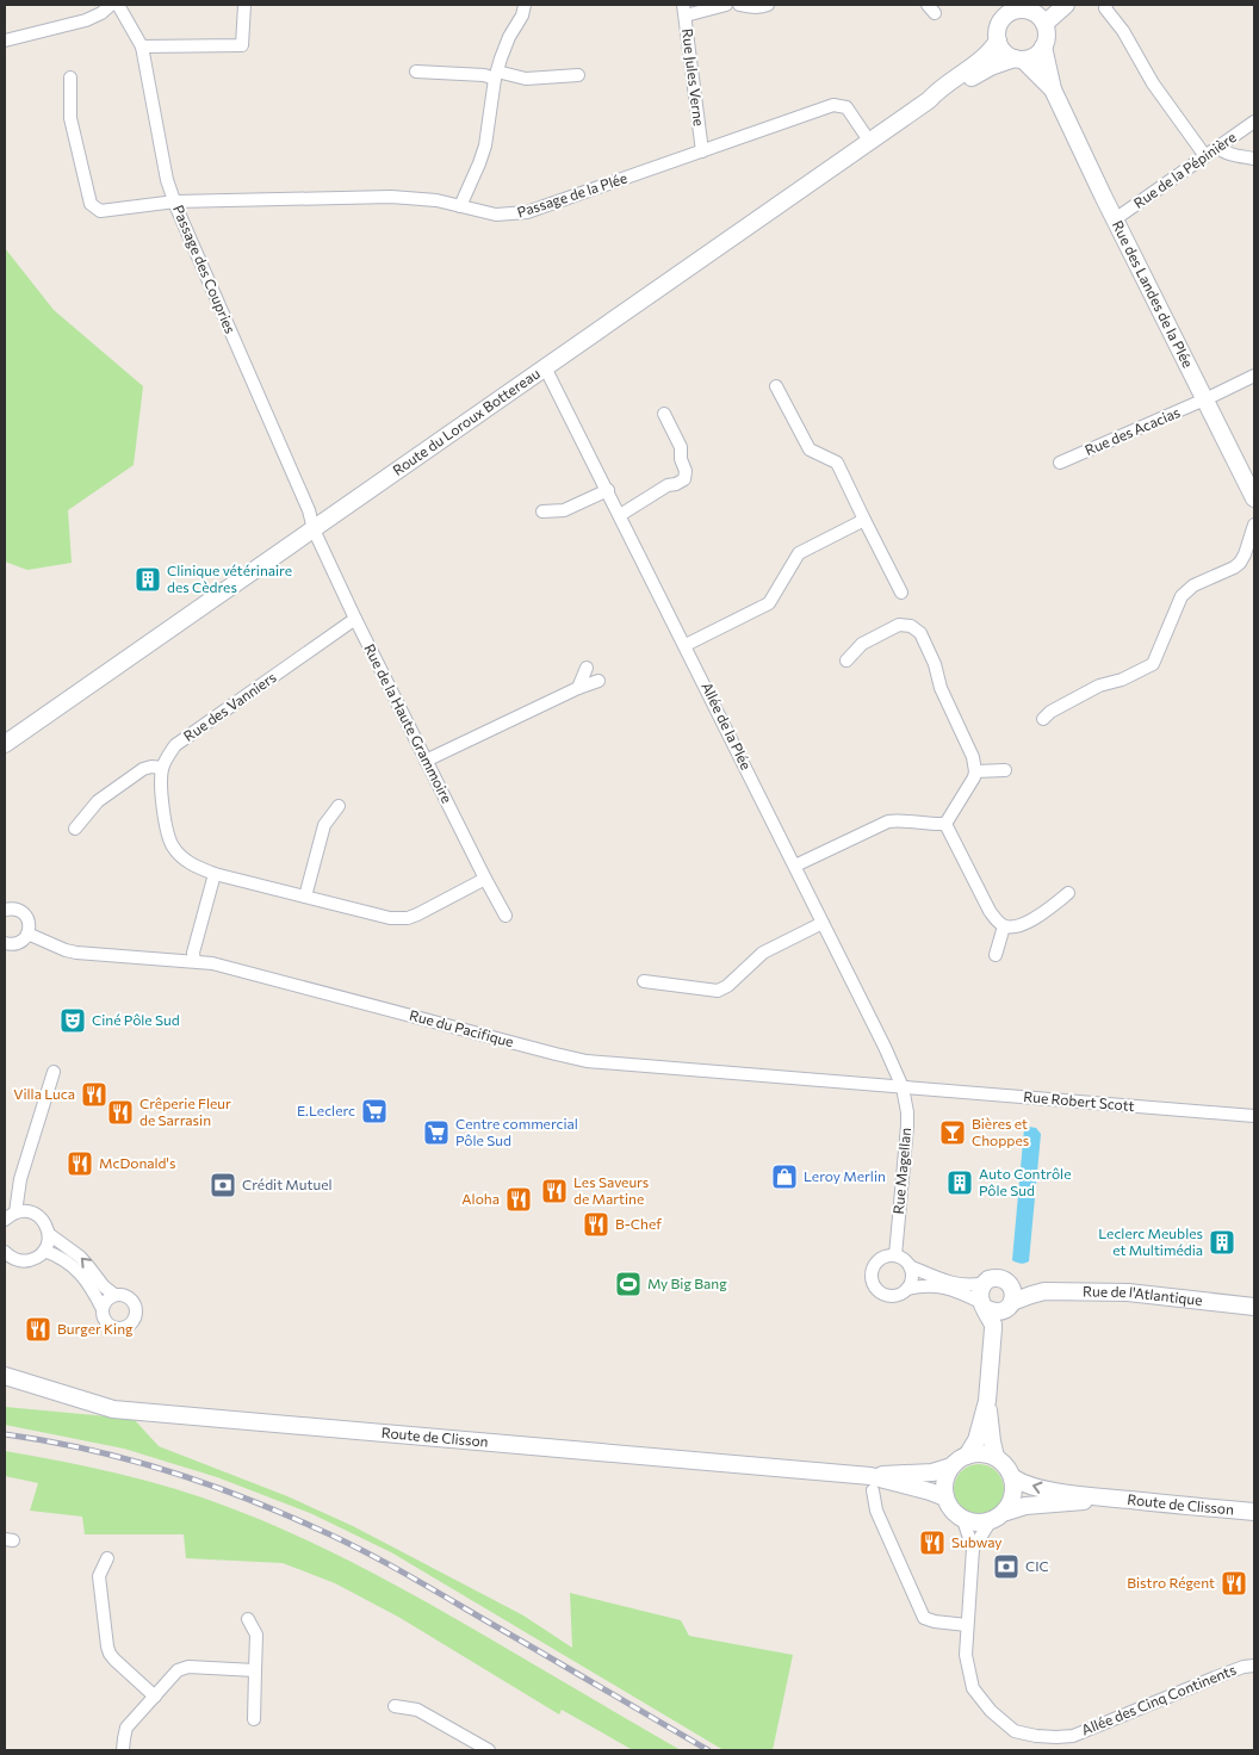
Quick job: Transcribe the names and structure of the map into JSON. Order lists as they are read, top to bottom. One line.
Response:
{"streets":{"main road":["Rue des Landes de la Plée","Route du Loroux Bottereau","Rue de l'Atlantique","Route de Clisson"],"street":["Rue Jules Verne","Rue de la Pépinière","Passage de la Plée","Passage des Coupries","Rue des Acacias","Rue des Vanniers","Rue de la Haute Grammoire","Allée de la Plée","Rue du Pacifique","Rue Robert Scott","Rue Magellan","Allée des Cinq Continents"]},"crossings":[["Rue Jules Verne","Passage de la Plée"],["Rue de la Pépinière","Rue des Landes de la Plée"],["Passage de la Plée","Passage des Coupries"],["Passage de la Plée","Route du Loroux Bottereau"],["Passage des Coupries","Route du Loroux Bottereau"],["Passage des Coupries","Rue de la Haute Grammoire"],["Rue des Landes de la Plée","Rue des Acacias"],["Route du Loroux Bottereau","Rue de la Haute Grammoire"],["Route du Loroux Bottereau","Allée de la Plée"],["Rue des Vanniers","Rue de la Haute Grammoire"],["Allée de la Plée","Rue du Pacifique"],["Allée de la Plée","Rue Robert Scott"],["Allée de la Plée","Rue Magellan"],["Rue du Pacifique","Rue Robert Scott"],["Rue du Pacifique","Rue Magellan"],["Rue Robert Scott","Rue Magellan"],["Route de Clisson","Allée des Cinq Continents"]],"places":{"building":["Clinique vétérinaire des Cèdres","Auto Contrôle Pôle Sud","Leclerc Meubles et Multimédia"],"theatre":["Ciné Pôle Sud"],"restaurant":["Villa Luca","Crêperie Fleur de Sarrasin","McDonald's","Les Saveurs de Martine","Aloha","B-Chef","Burger King","Subway","Bistro Régent"],"supermarket":["E.Leclerc","Centre commercial Pôle Sud"],"bar":["Bières et Choppes"],"shop":["Leroy Merlin"],"bank":["Crédit Mutuel","CIC"],"sports":["My Big Bang"]}}
